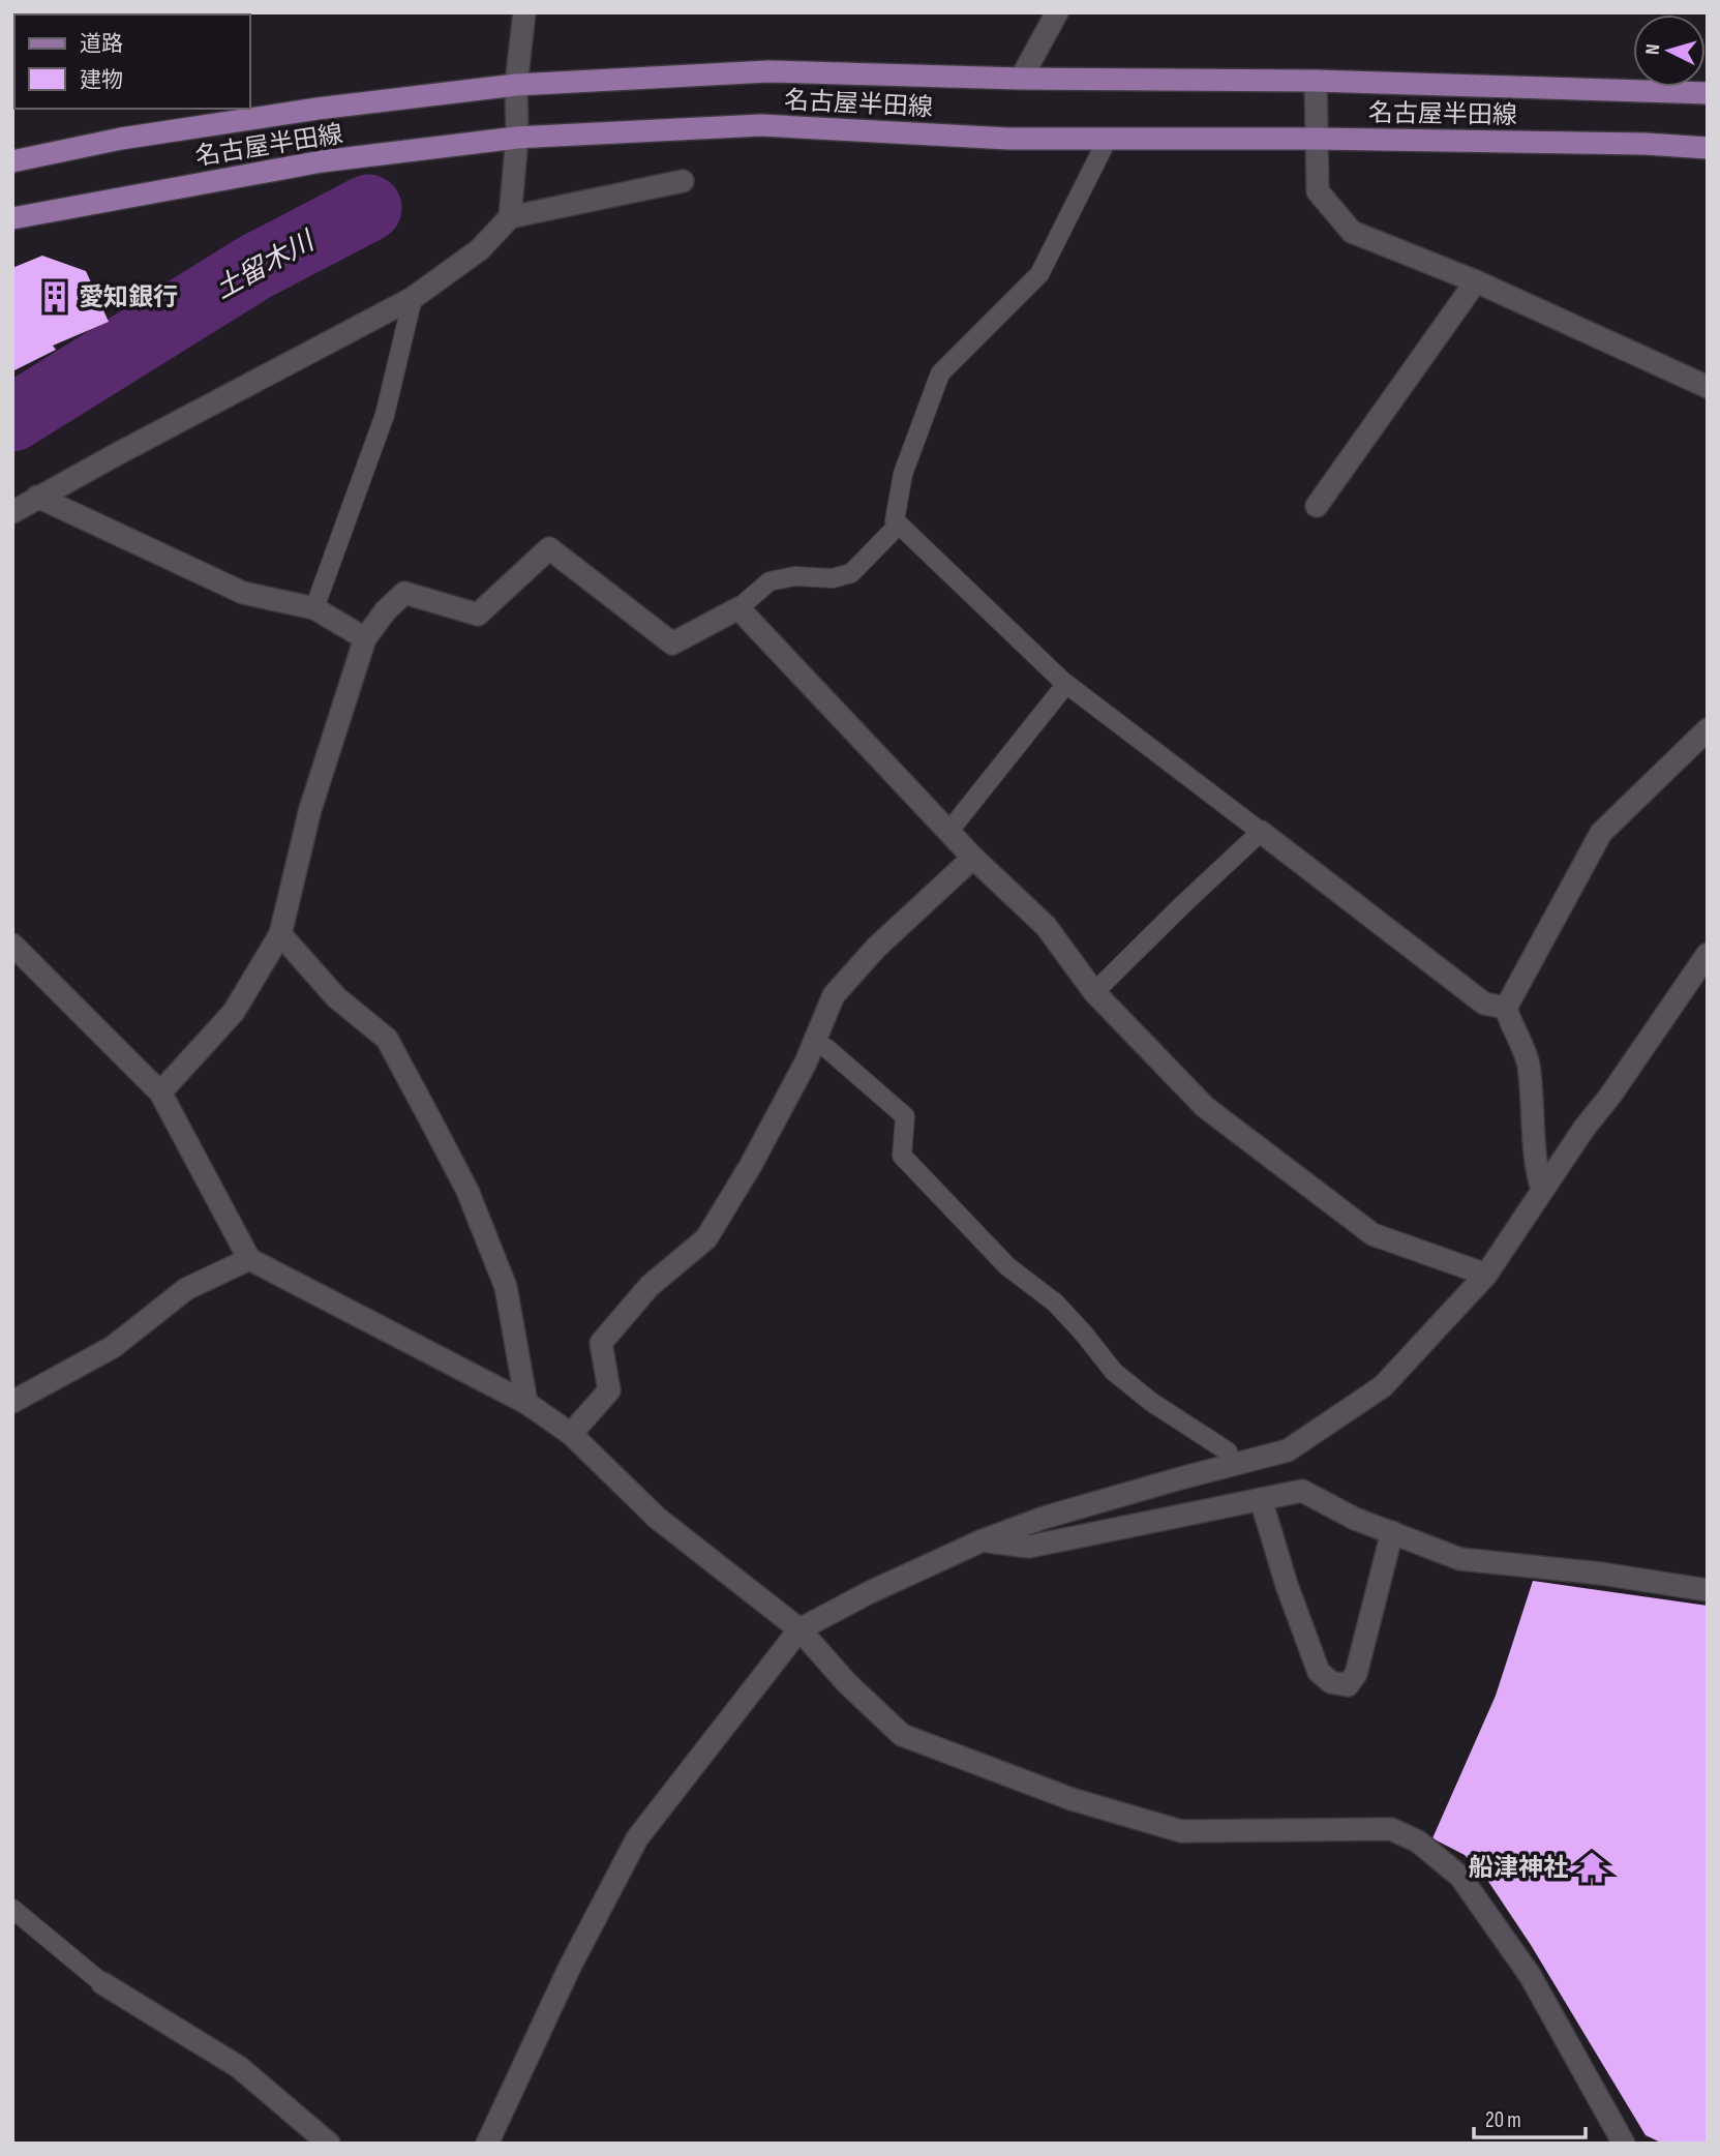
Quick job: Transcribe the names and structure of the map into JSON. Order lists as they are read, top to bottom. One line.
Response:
{"streets":{"main road":["名古屋半田線"]},"water":["土留木川"],"places":{"building":["愛知銀行"],"temple":["船津神社"]},"legend":["道路","建物"],"scale_bar":"20 m","north":"left"}
